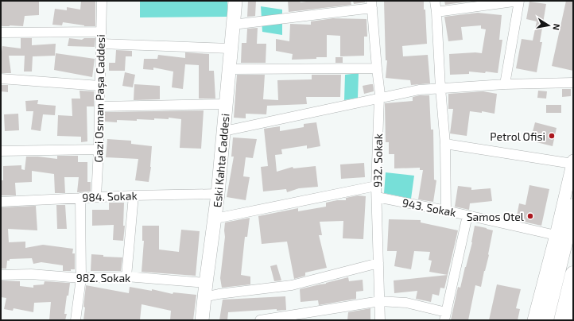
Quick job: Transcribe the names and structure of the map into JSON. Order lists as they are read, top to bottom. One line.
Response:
{"streets":{"main road":["Eski Kahta Caddesi"],"street":["Gazi Osman Paşa Caddesi","932. Sokak","984. Sokak","943. Sokak","982. Sokak"]},"crossings":[["Gazi Osman Paşa Caddesi","984. Sokak"],["Eski Kahta Caddesi","984. Sokak"],["Eski Kahta Caddesi","982. Sokak"],["932. Sokak","943. Sokak"]],"places":["Petrol Ofisi","Samos Otel"],"north":"right"}
